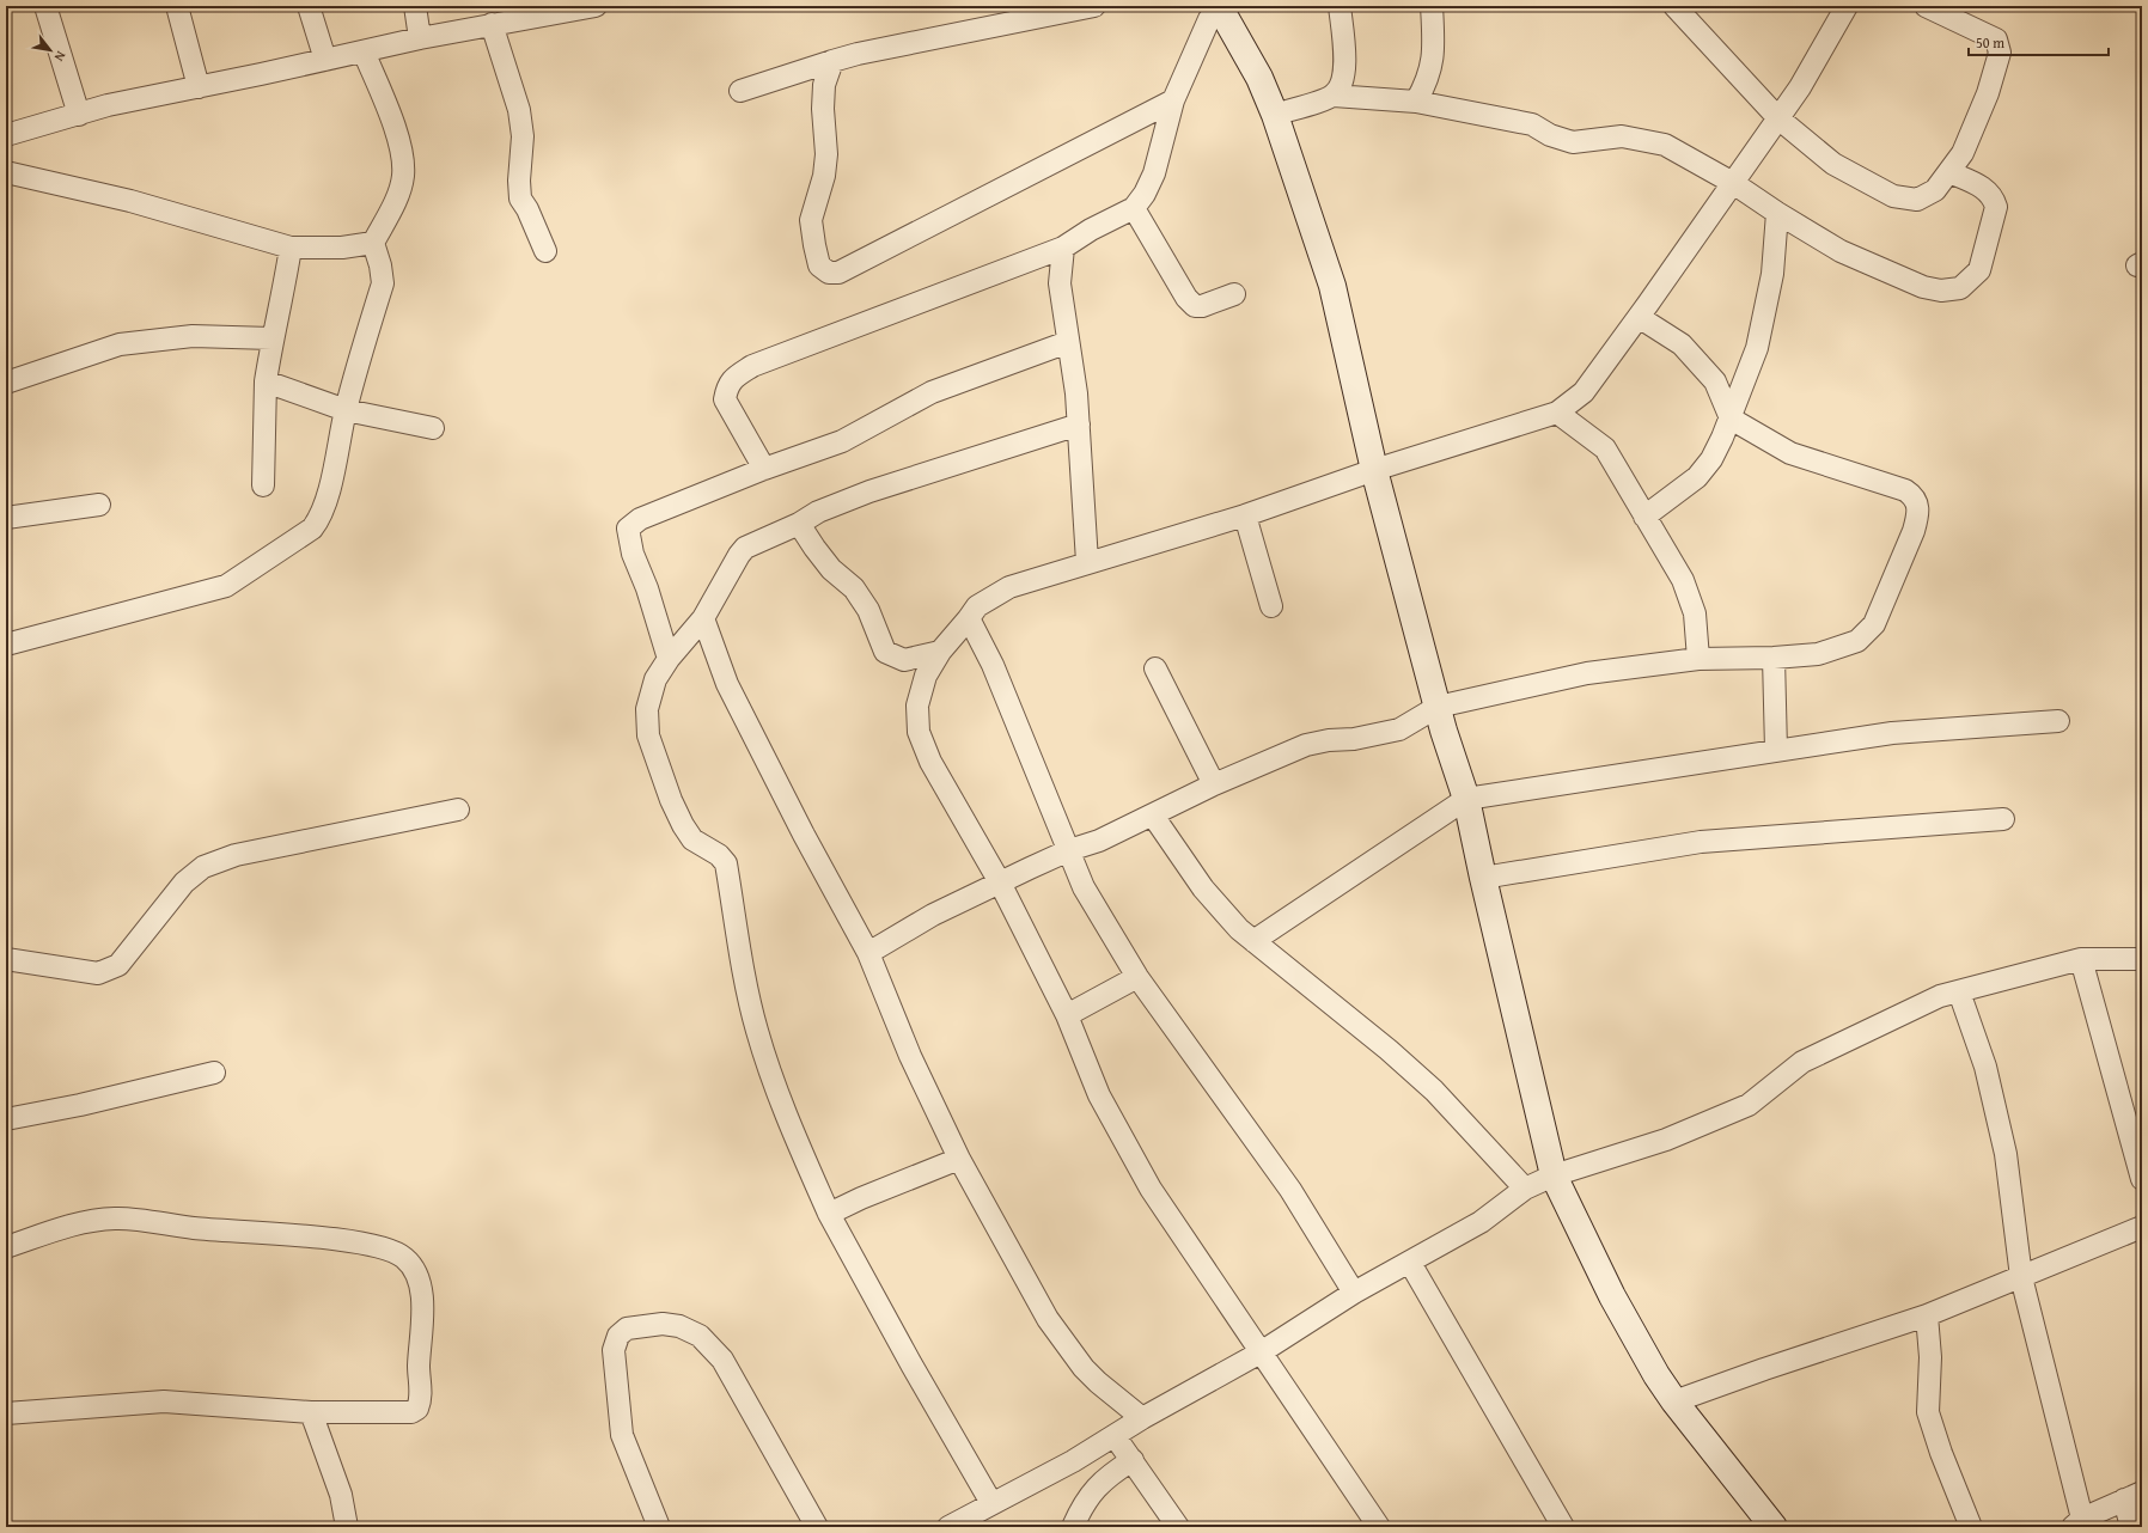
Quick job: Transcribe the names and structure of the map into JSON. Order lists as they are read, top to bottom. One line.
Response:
{"scale_bar":"50 m","north":"bottom right"}
